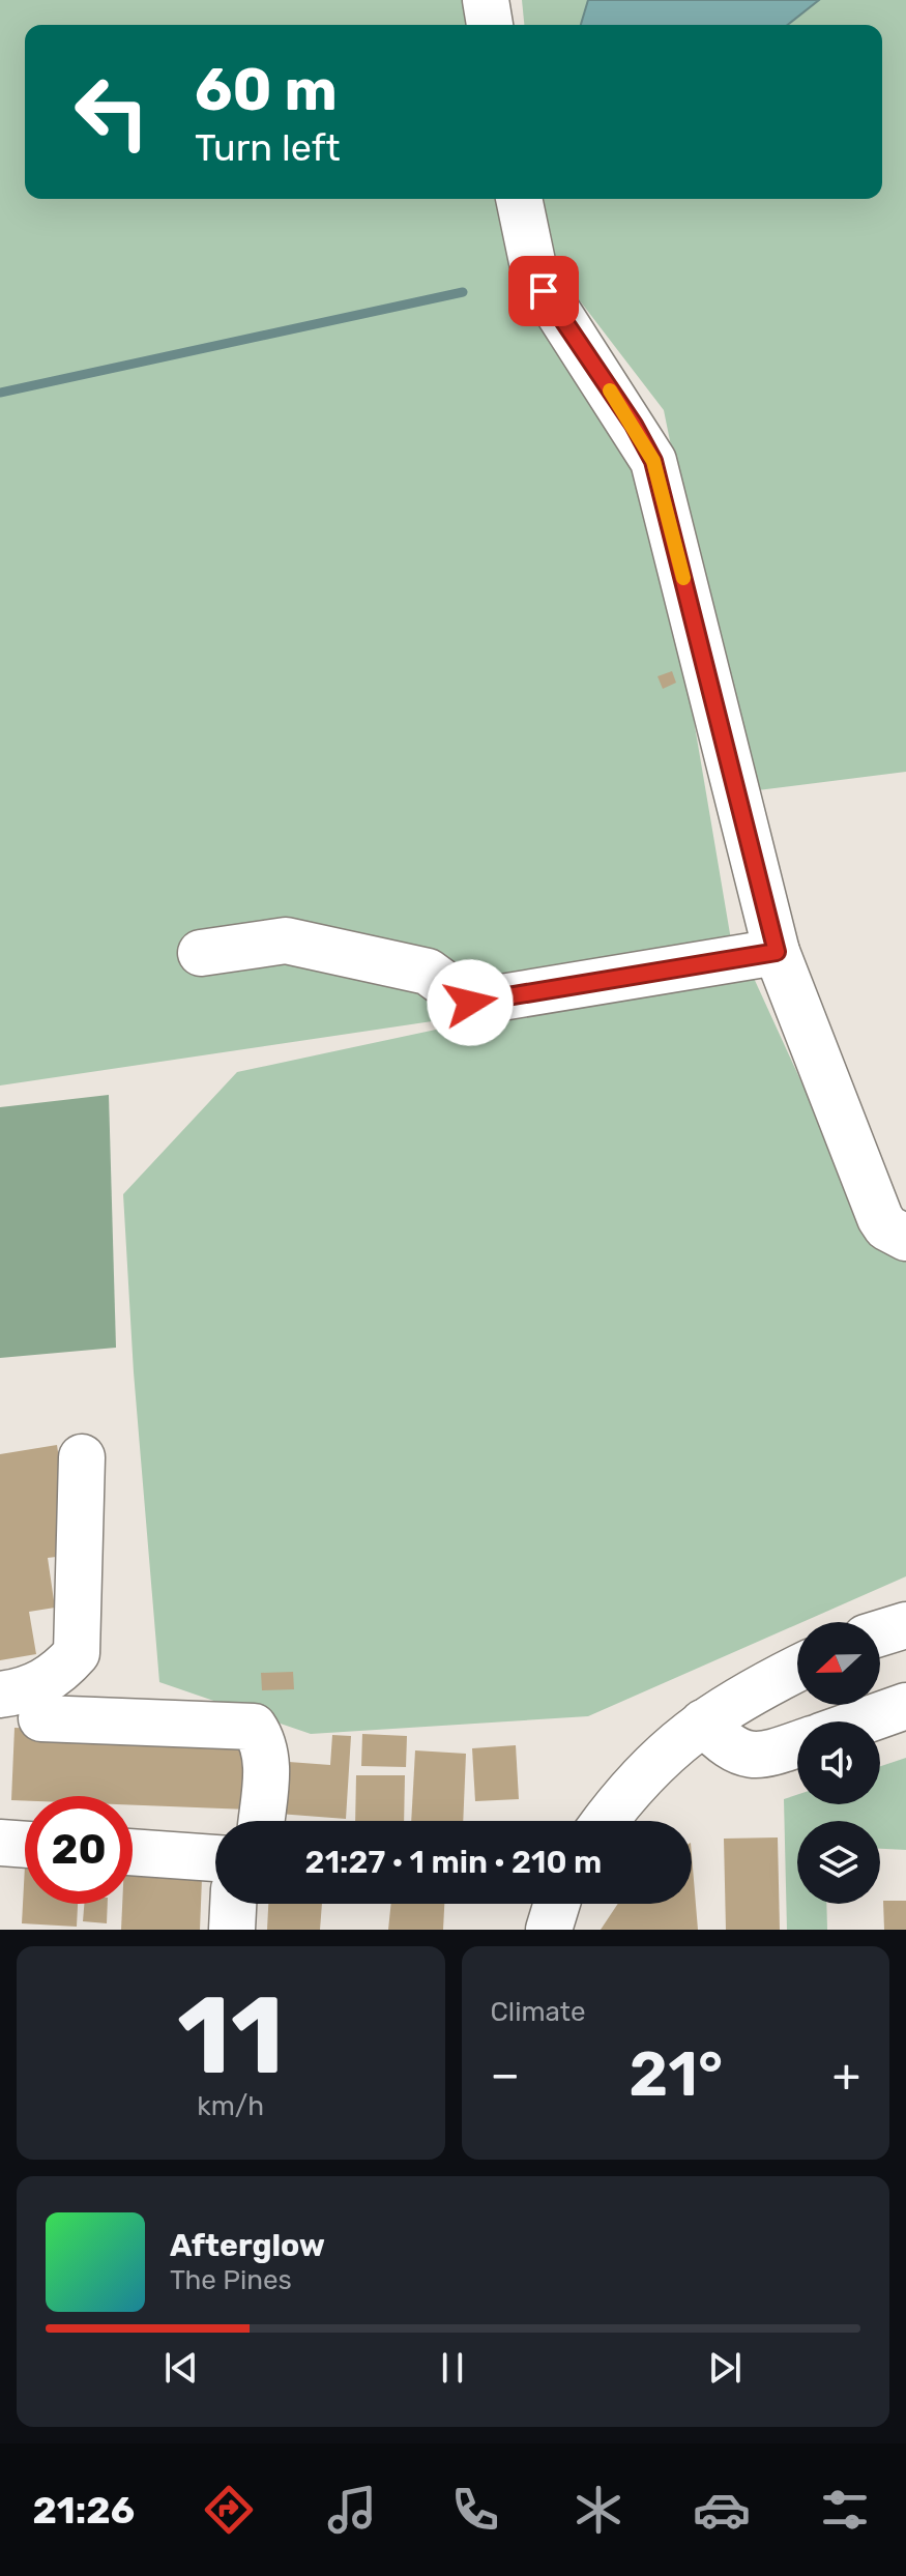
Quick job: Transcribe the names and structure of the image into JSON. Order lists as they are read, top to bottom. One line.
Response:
{"north":"left","page":{"turn":["60 m","Turn left"],"limit":"20","trip":"21:27 · 1 min · 210 m","tile":[["11","km/h"],"Climate"],"heat":["−","21°","+"],"song":["Afterglow","The Pines"],"tabs":"21:26"}}
